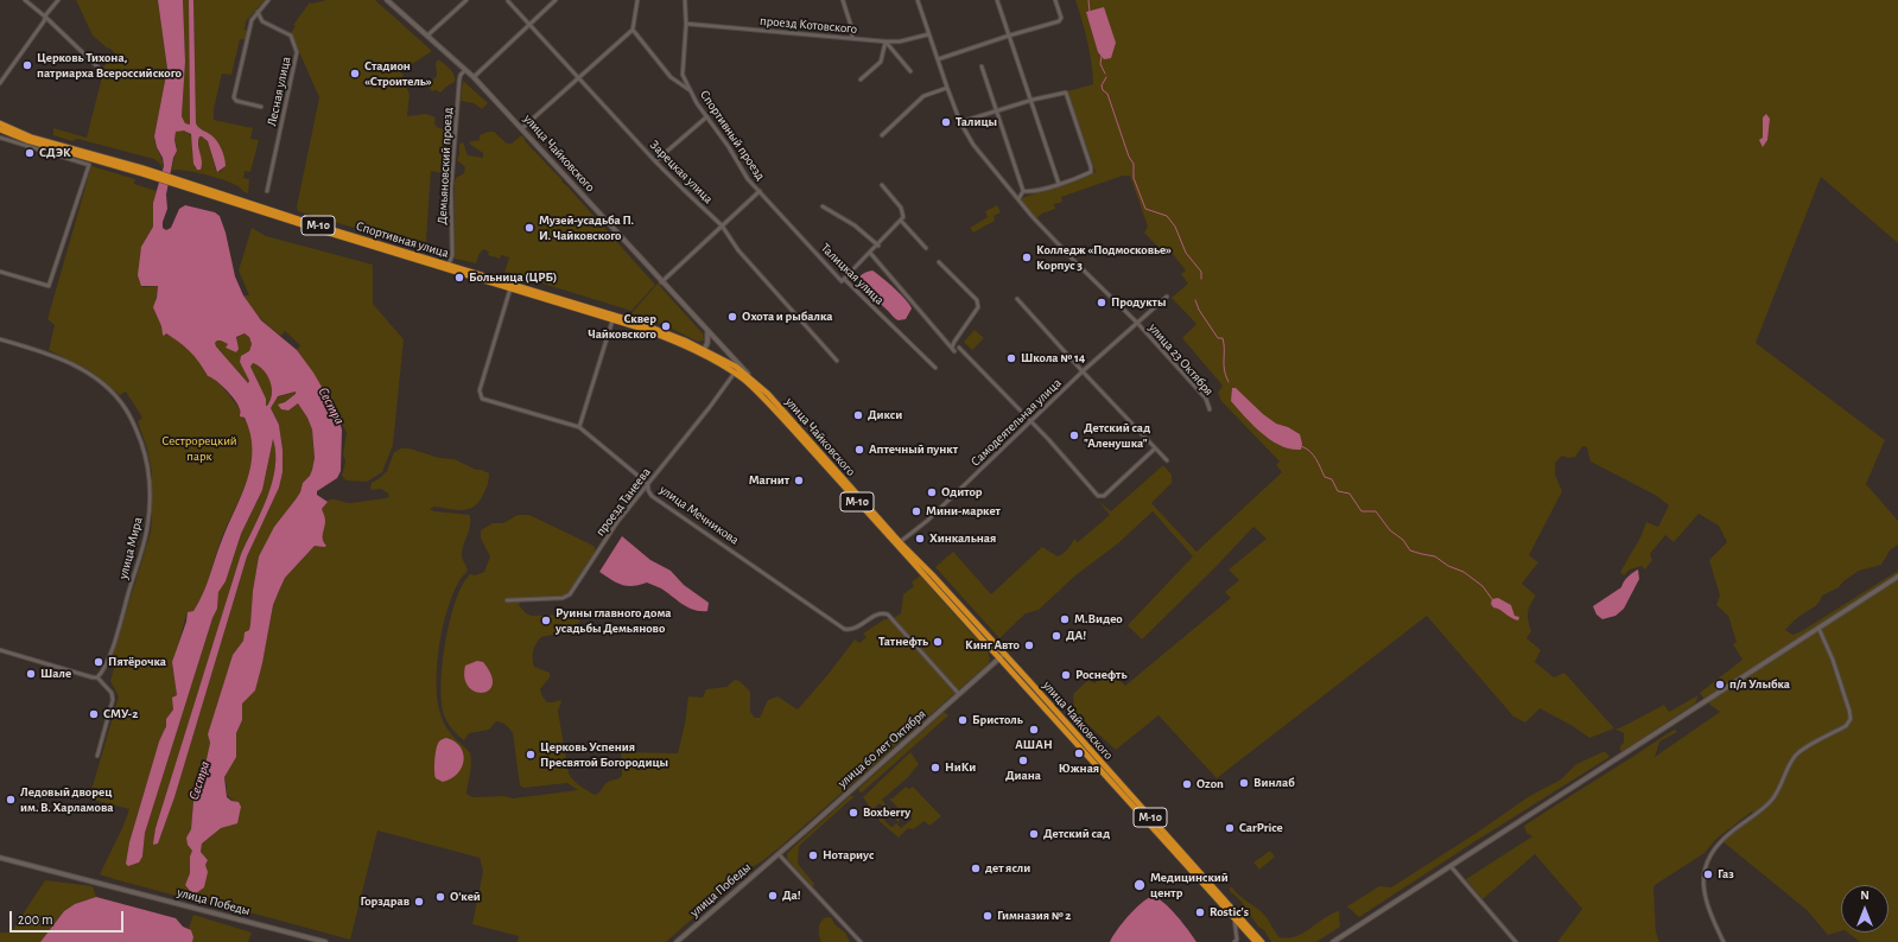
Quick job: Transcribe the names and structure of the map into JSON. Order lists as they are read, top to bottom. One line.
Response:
{"streets":{"highway":["улица Чайковского","М-10","Спортивная улица"],"street":["проезд Котовского","Лесная улица","Спортивный проезд","Демьяновский проезд","Зарецкая улица","Талицкая улица","улица 23 Октября","Самодеятельная улица","проезд Танеева","улица Мечникова","улица Мира","улица 60 лет Октября","улица Победы"]},"crossings":[["проезд Котовского","Спортивный проезд"],["Спортивный проезд","Талицкая улица"],["улица Чайковского","Демьяновский проезд"],["улица Чайковского","Спортивная улица"],["улица Чайковского","Самодеятельная улица"],["улица Чайковского","улица 60 лет Октября"],["Демьяновский проезд","Спортивная улица"],["М-10","Спортивная улица"],["Спортивная улица","проезд Танеева"],["Спортивная улица","улица Мечникова"],["улица 23 Октября","Самодеятельная улица"],["проезд Танеева","улица Мечникова"],["улица Мечникова","улица 60 лет Октября"],["улица 60 лет Октября","улица Победы"]],"water":["Сестра"],"parks":["Сестрорецкий парк"],"places":["Церковь Тихона, патриарха Всероссийского","Стадион «Строитель»","Талицы","СДЭК","Музей-усадьба П. И. Чайковского","Колледж «Подмосковье» Корпус 3","Больница (ЦРБ)","Продукты","Охота и рыбалка","Сквер Чайковского","Школа № 14","Дикси","Детский сад \"Аленушка\"","Аптечный пункт","Магнит","Одитор","Мини-маркет","Хинкальная","М.Видео","Руины главного дома усадьбы Демьяново","ДА!","Татнефть","Кинг Авто","Пятёрочка","Шале","Роснефть","п/л Улыбка","СМУ-2","Бристоль","AШАН","Южная","Церковь Успения Пресвятой Богородицы","Диана","НиКи","Винлаб","Ozon","Ледовый дворец им. В. Харламова","Boxberry","CarPrice","Детский сад","Нотариус","дет ясли","Газ","Медицинский центр","Да!","О’кей","Горздрав","Rostic's","Гимназия № 2"],"scale_bar":"200 m","north":"top"}
